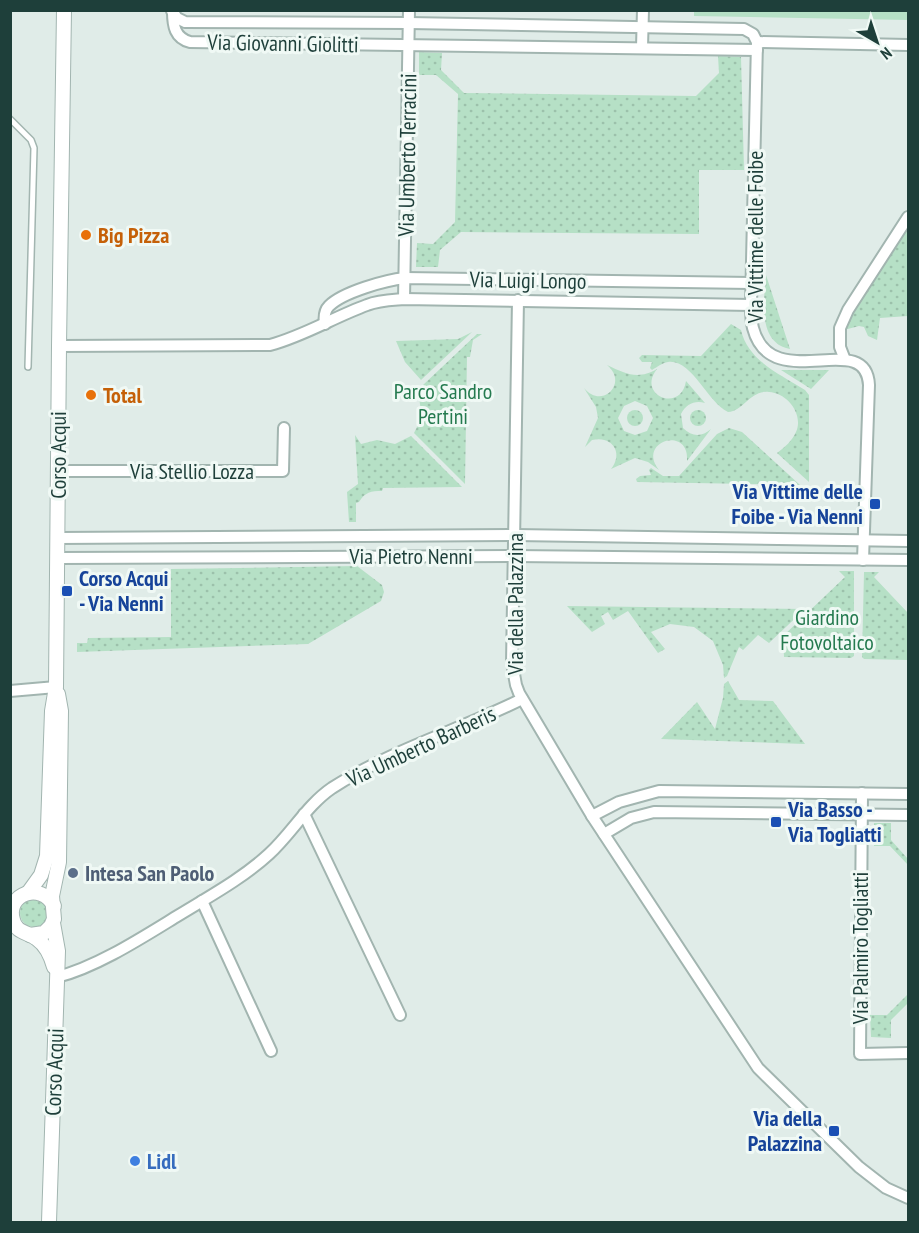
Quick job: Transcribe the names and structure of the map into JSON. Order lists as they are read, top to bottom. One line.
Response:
{"streets":{"street":["Via Giovanni Giolitti","Via Umberto Terracini","Via Vittime delle Foibe","Via Luigi Longo","Corso Acqui","Via Stellio Lozza","Via Pietro Nenni","Via della Palazzina","Via Umberto Barberis","Via Palmiro Togliatti"]},"crossings":[["Via Giovanni Giolitti","Via Umberto Terracini"],["Via Giovanni Giolitti","Via Vittime delle Foibe"],["Via Umberto Terracini","Via Luigi Longo"],["Via Vittime delle Foibe","Via Luigi Longo"],["Via Luigi Longo","Corso Acqui"],["Via Luigi Longo","Via della Palazzina"],["Corso Acqui","Via Stellio Lozza"],["Corso Acqui","Via Pietro Nenni"],["Corso Acqui","Via Umberto Barberis"],["Via Pietro Nenni","Via della Palazzina"],["Via della Palazzina","Via Umberto Barberis"]],"parks":["Parco Sandro Pertini","Giardino Fotovoltaico"],"places":{"other":["Big Pizza","Total","Intesa San Paolo","Lidl"],"transit":["Via Vittime delle Foibe - Via Nenni","Corso Acqui - Via Nenni","Via Basso - Via Togliatti","Via della Palazzina"]},"north":"bottom right"}
